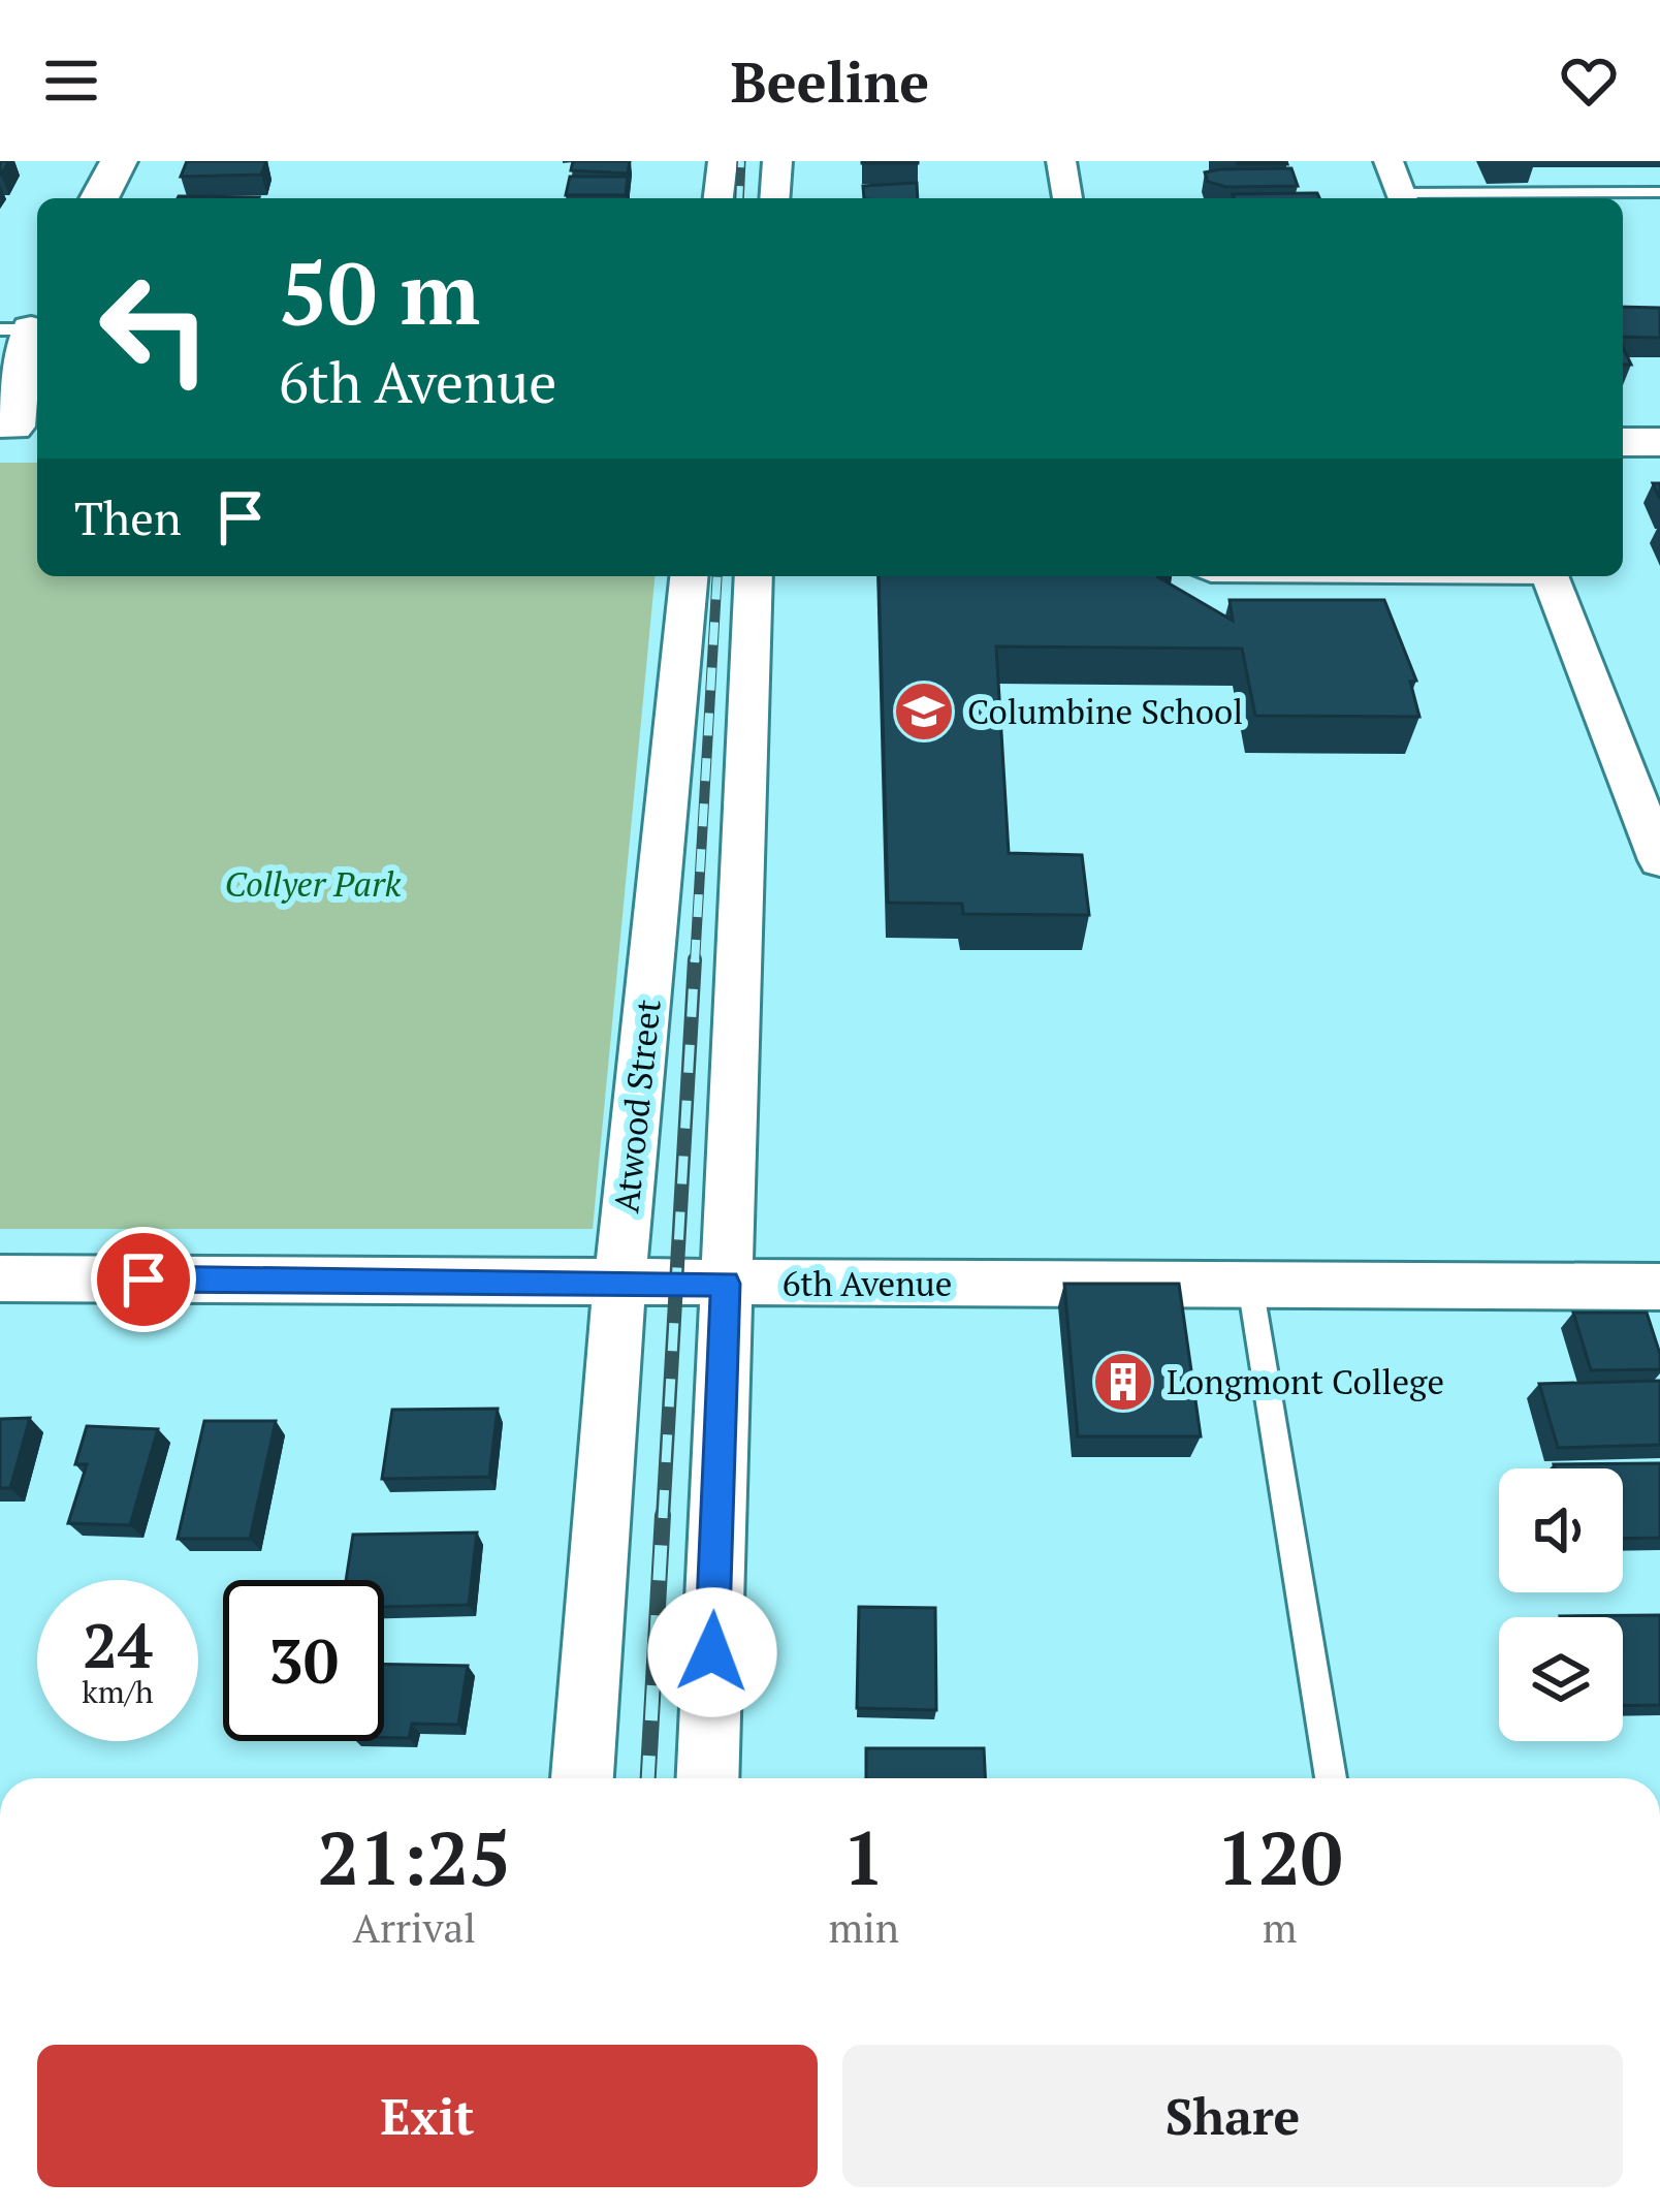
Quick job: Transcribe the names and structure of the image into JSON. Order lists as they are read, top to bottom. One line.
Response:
{"streets":{"street":["Atwood Street","6th Avenue"]},"crossings":[["Atwood Street","6th Avenue"]],"parks":["Collyer Park"],"places":{"school or university":["Columbine School"],"building":["Longmont College"]},"page":{"header":"Beeline","turn":["50 m","6th Avenue"],"then":"Then","speed":"24 km/h","limit":"30","eta":["21:25","Arrival","1","min","120","m"],"buttons":["Exit","Share"]}}
